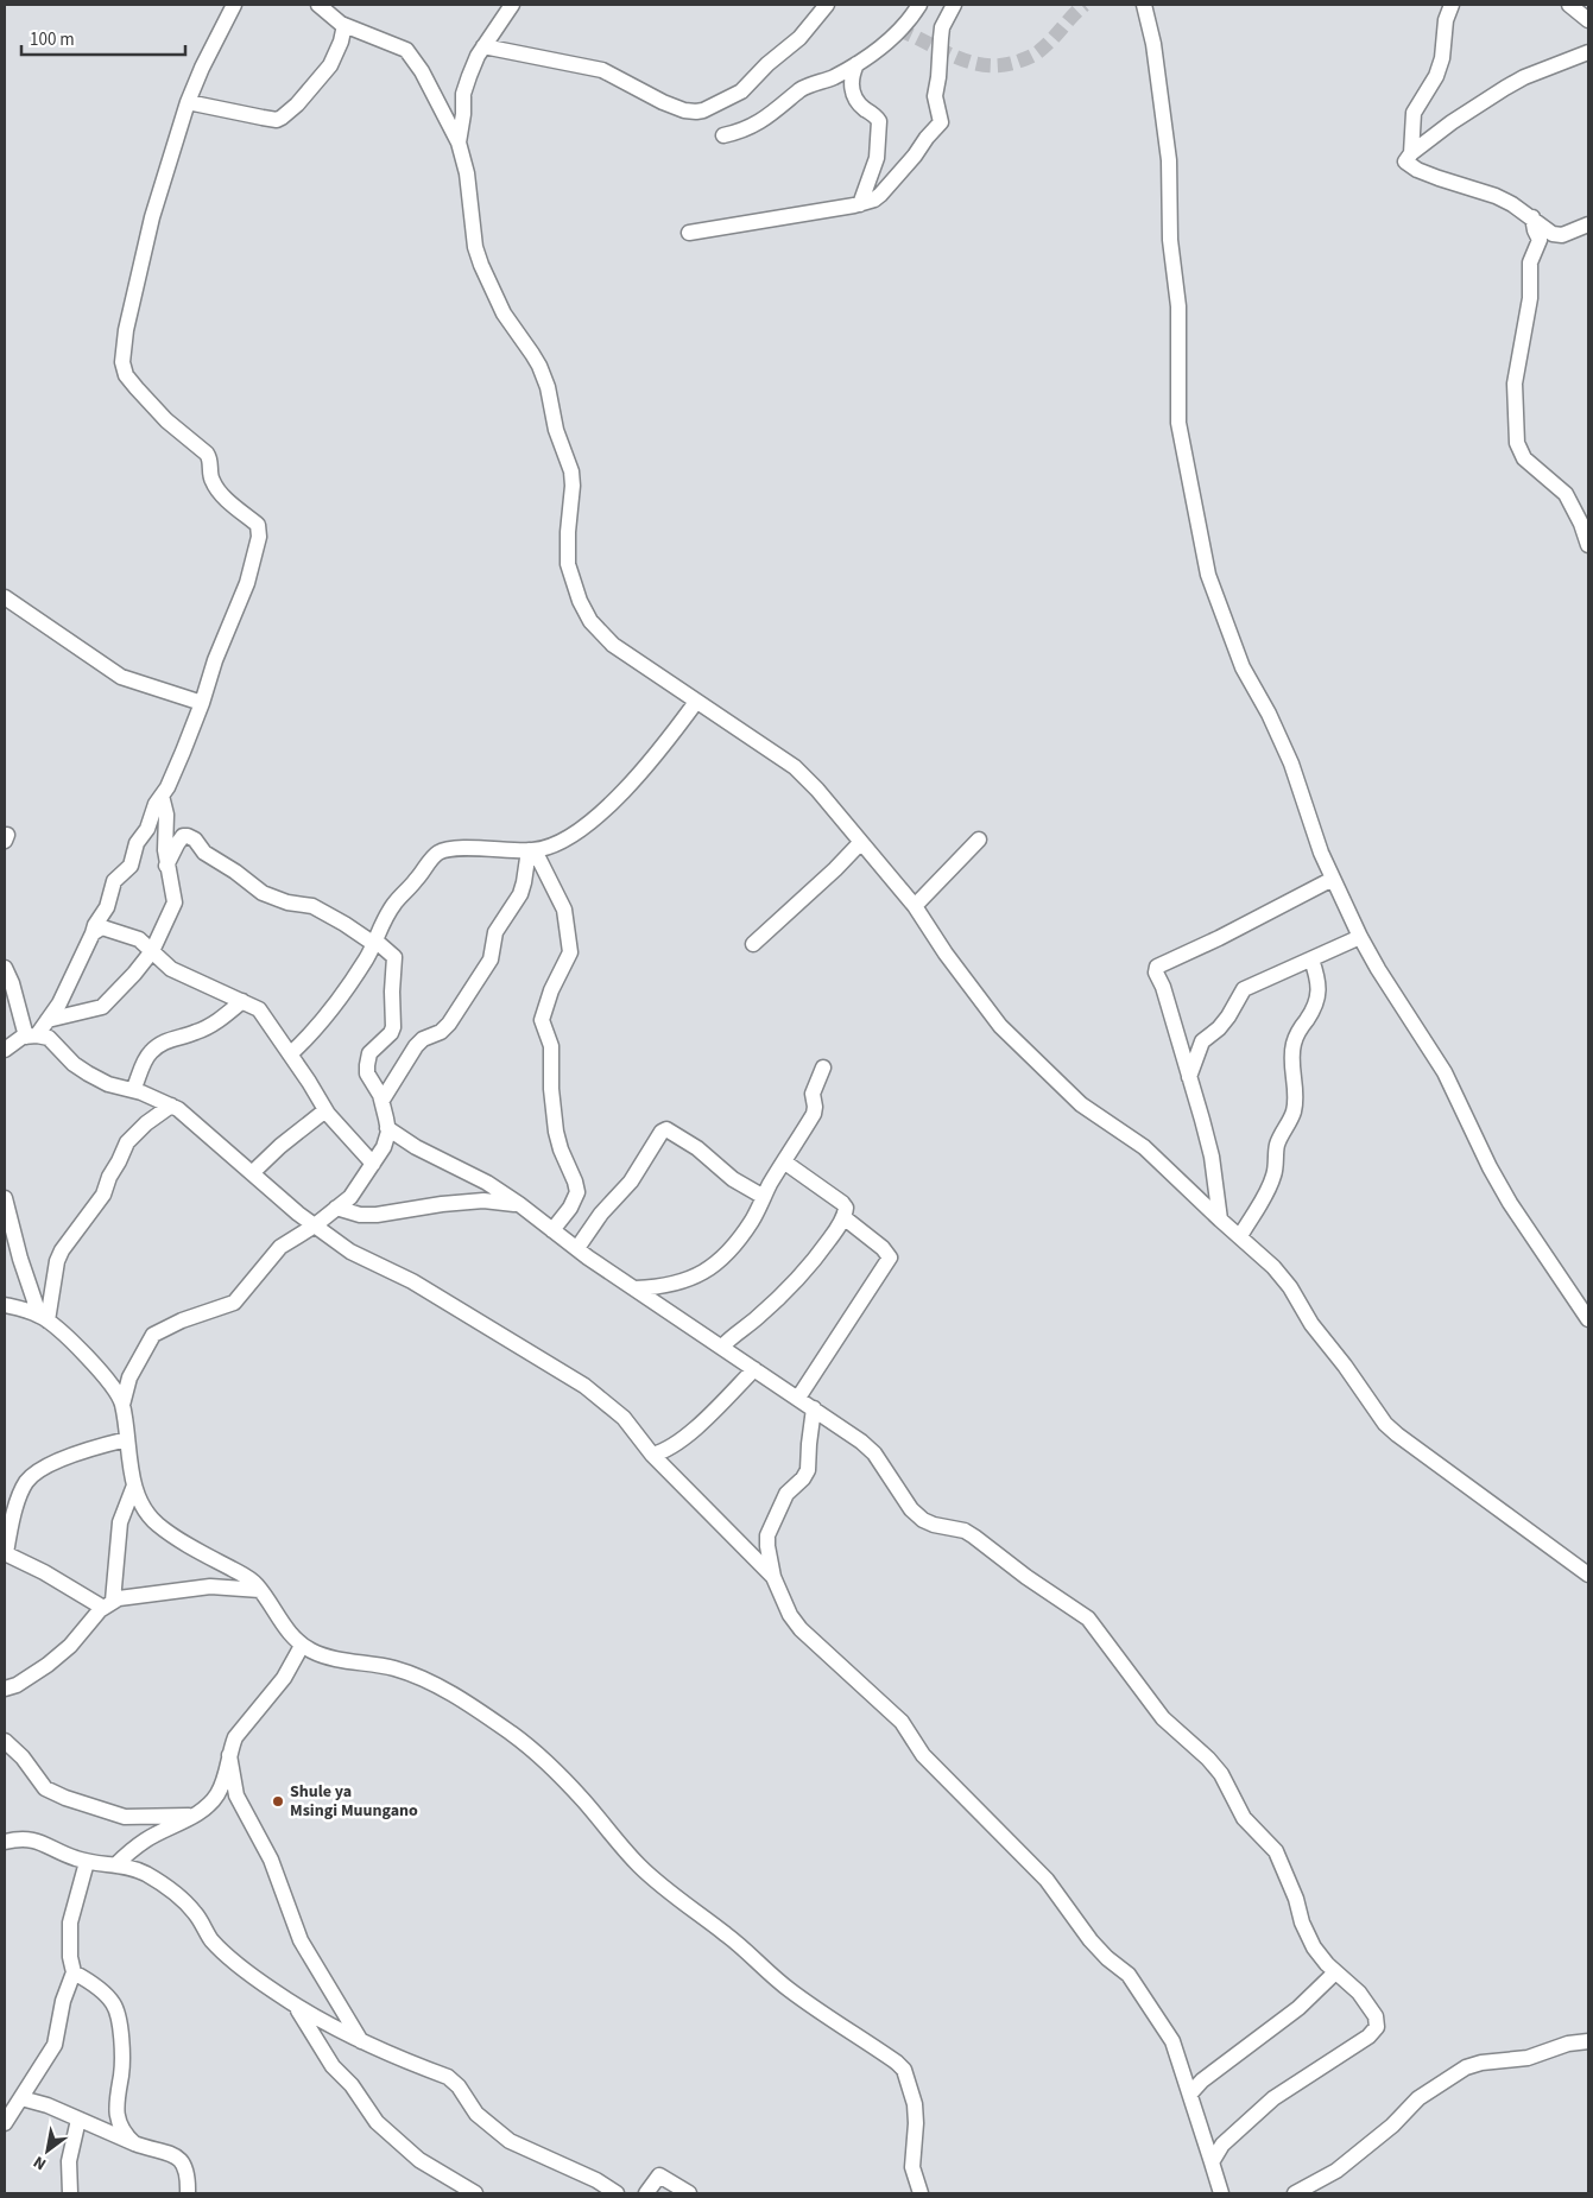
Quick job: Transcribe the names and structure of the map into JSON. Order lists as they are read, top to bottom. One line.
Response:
{"places":["Shule ya Msingi Muungano"],"scale_bar":"100 m","north":"bottom left"}
